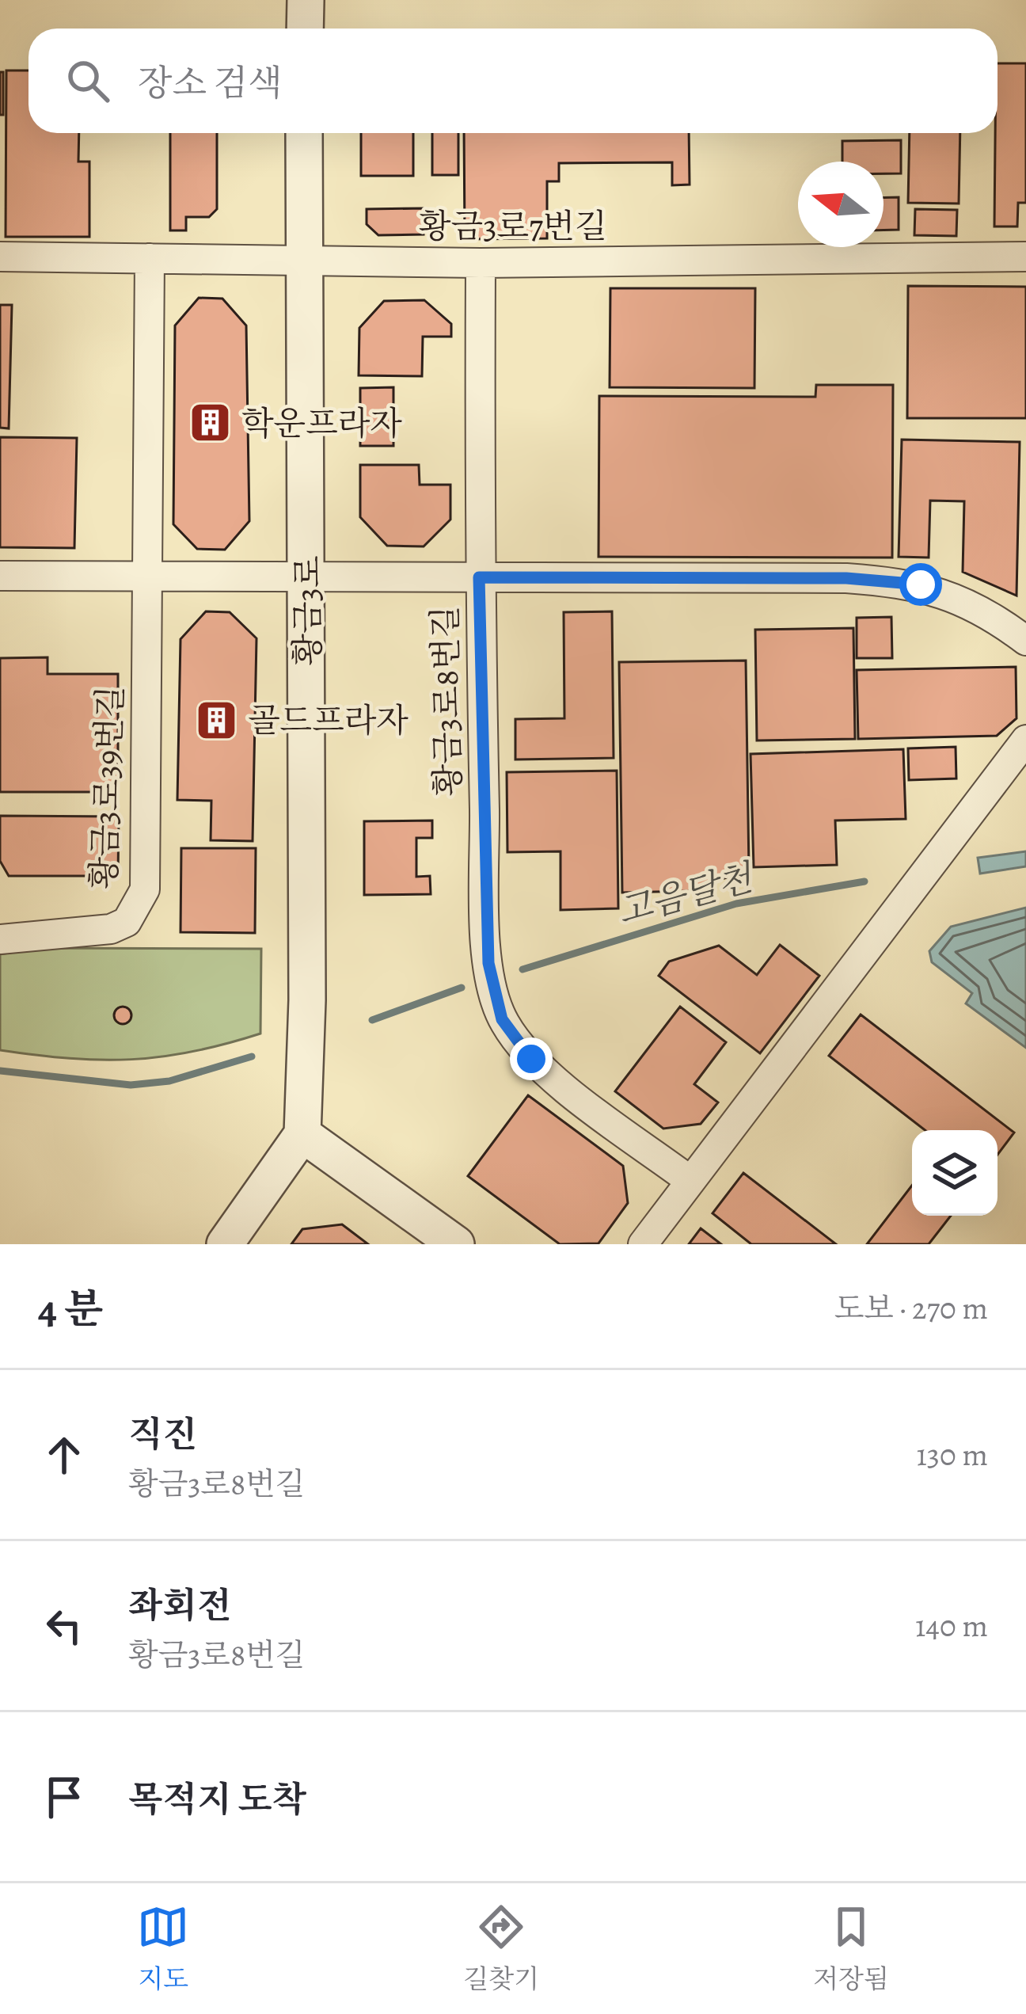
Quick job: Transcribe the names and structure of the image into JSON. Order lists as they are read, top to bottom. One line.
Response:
{"streets":{"street":["황금3로7번길","황금3로","황금3로8번길","황금3로39번길"]},"crossings":[["황금3로7번길","황금3로"],["황금3로7번길","황금3로39번길"]],"water":["고음달천"],"places":{"building":["학운프라자","골드프라자"]},"north":"left","page":{"search":"장소 검색","heading":["4 분","도보 · 270 m"],"list":[["직진","황금3로8번길","130 m"],["좌회전","황금3로8번길","140 m"],"목적지 도착"],"nav":["지도","길찾기","저장됨"]}}
